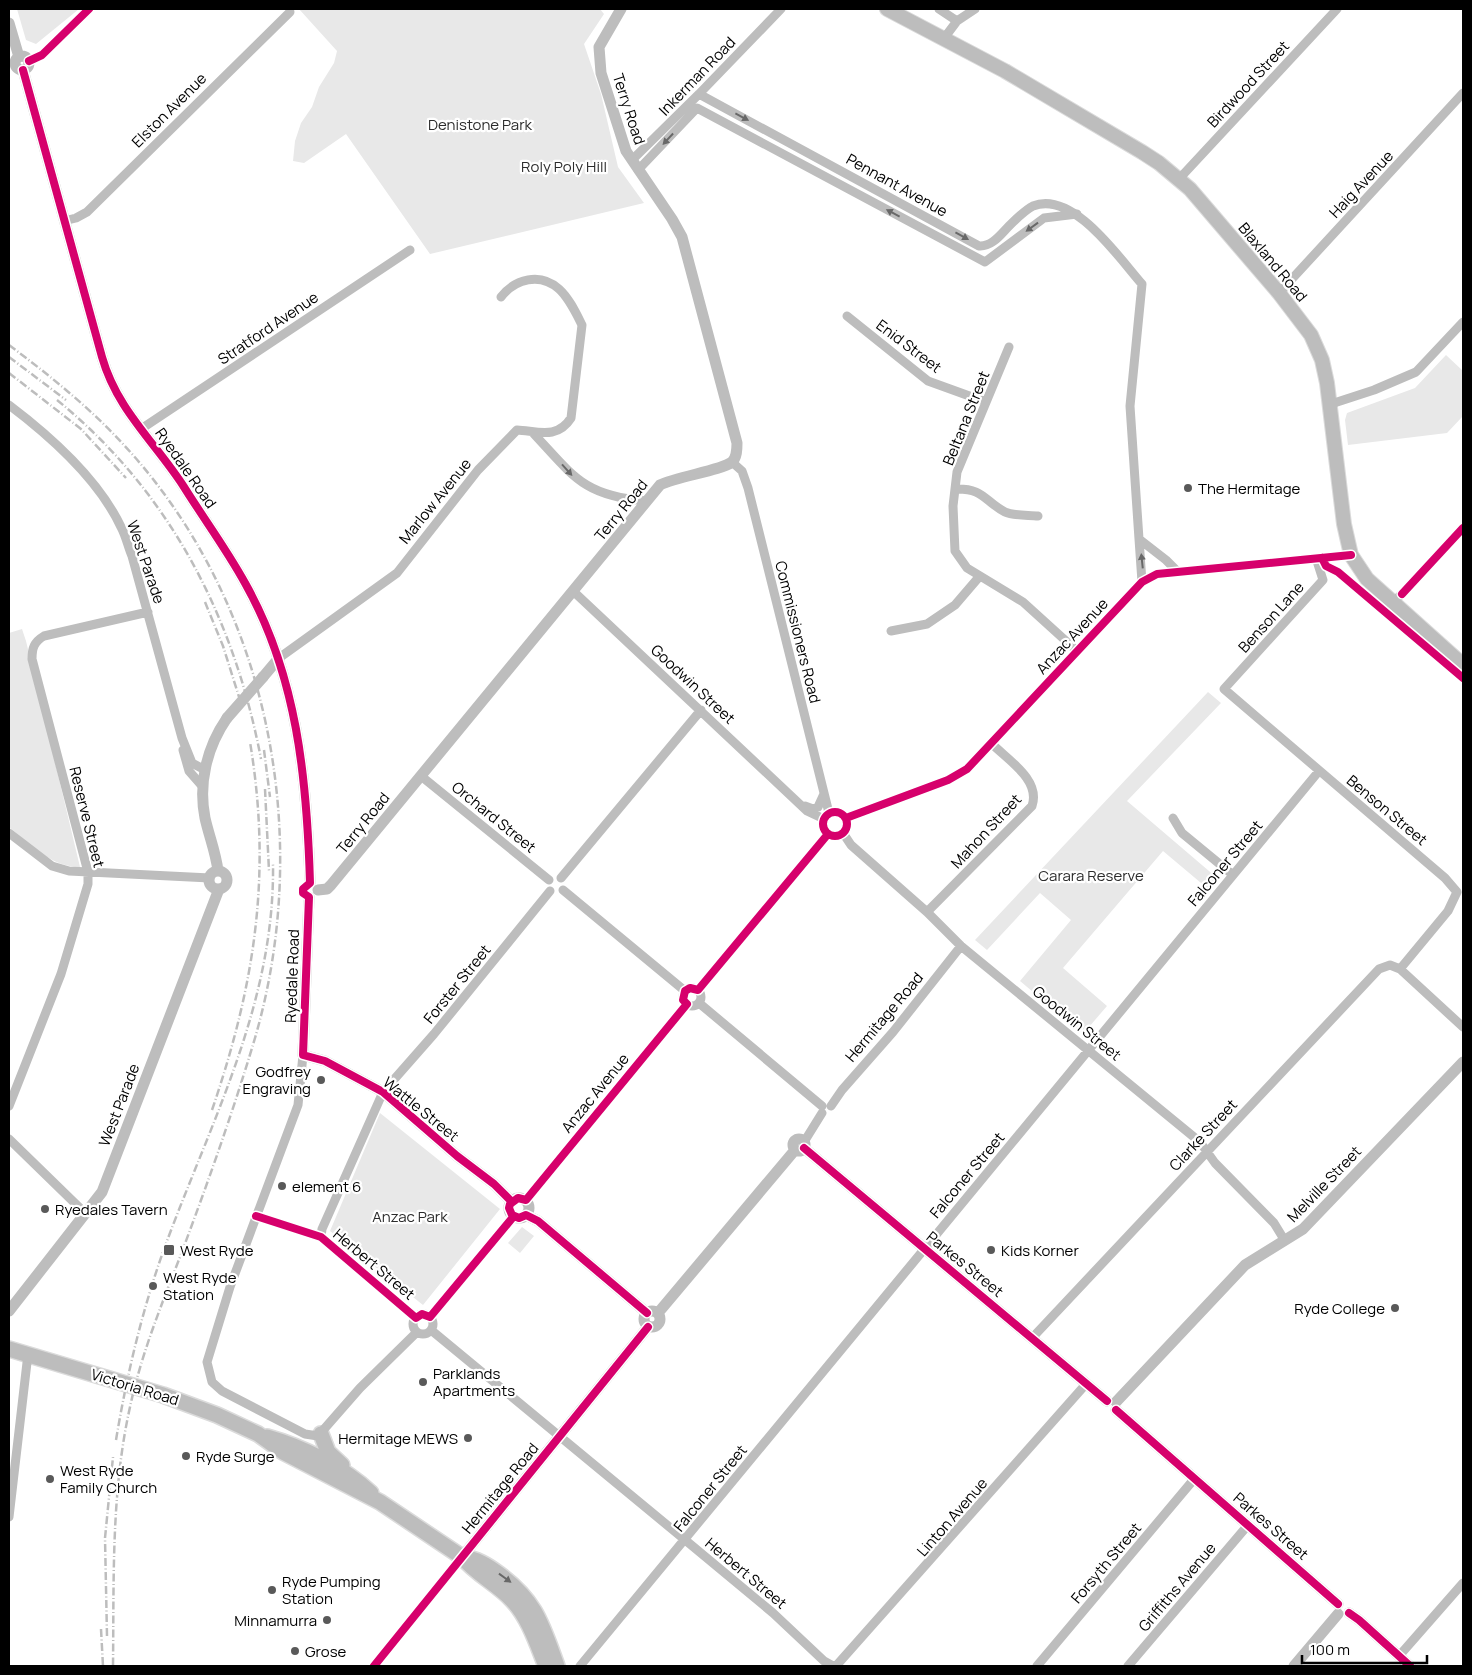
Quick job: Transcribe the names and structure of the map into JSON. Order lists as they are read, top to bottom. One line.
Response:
{"streets":{"highway":["Victoria Road"],"main road":["Blaxland Road"],"street":["Inkerman Road","Birdwood Street","Terry Road","Elston Avenue","Haig Avenue","Pennant Avenue","Stratford Avenue","Enid Street","Beltana Street","Ryedale Road","Marlow Avenue","West Parade","Benson Lane","Commissioners Road","Anzac Avenue","Goodwin Street","Benson Street","Reserve Street","Orchard Street","Mahon Street","Falconer Street","Forster Street","Hermitage Road","Wattle Street","Clarke Street","Melville Street","Herbert Street","Parkes Street","Linton Avenue","Forsyth Street","Griffiths Avenue"]},"crossings":[["Inkerman Road","Terry Road"],["Inkerman Road","Pennant Avenue"],["Birdwood Street","Blaxland Road"],["Terry Road","Ryedale Road"],["Terry Road","Commissioners Road"],["Terry Road","Goodwin Street"],["Terry Road","Orchard Street"],["Elston Avenue","Ryedale Road"],["Haig Avenue","Blaxland Road"],["Pennant Avenue","Anzac Avenue"],["Blaxland Road","Anzac Avenue"],["Stratford Avenue","Ryedale Road"],["Enid Street","Beltana Street"],["Beltana Street","Anzac Avenue"],["Ryedale Road","Marlow Avenue"],["Ryedale Road","Wattle Street"],["Ryedale Road","Herbert Street"],["Marlow Avenue","West Parade"],["West Parade","Reserve Street"],["Benson Lane","Anzac Avenue"],["Benson Lane","Benson Street"],["Commissioners Road","Anzac Avenue"],["Commissioners Road","Goodwin Street"],["Anzac Avenue","Goodwin Street"],["Anzac Avenue","Mahon Street"],["Anzac Avenue","Wattle Street"],["Goodwin Street","Mahon Street"],["Goodwin Street","Falconer Street"],["Goodwin Street","Hermitage Road"],["Goodwin Street","Clarke Street"],["Goodwin Street","Melville Street"],["Benson Street","Falconer Street"],["Benson Street","Clarke Street"],["Orchard Street","Forster Street"],["Falconer Street","Herbert Street"],["Falconer Street","Parkes Street"],["Forster Street","Wattle Street"],["Forster Street","Herbert Street"],["Hermitage Road","Herbert Street"],["Hermitage Road","Parkes Street"],["Hermitage Road","Victoria Road"],["Clarke Street","Parkes Street"],["Melville Street","Parkes Street"],["Herbert Street","Linton Avenue"],["Parkes Street","Linton Avenue"],["Parkes Street","Forsyth Street"],["Parkes Street","Griffiths Avenue"]],"parks":["Denistone Park","Roly Poly Hill","Carara Reserve","Anzac Park"],"places":{"other":["The Hermitage","Godfrey Engraving","element 6","Ryedales Tavern","Kids Korner","West Ryde Station","Ryde College","Parklands Apartments","Hermitage MEWS","Ryde Surge","West Ryde Family Church","Ryde Pumping Station","Minnamurra","Grose"],"transit":["West Ryde"]},"scale_bar":"100 m"}
